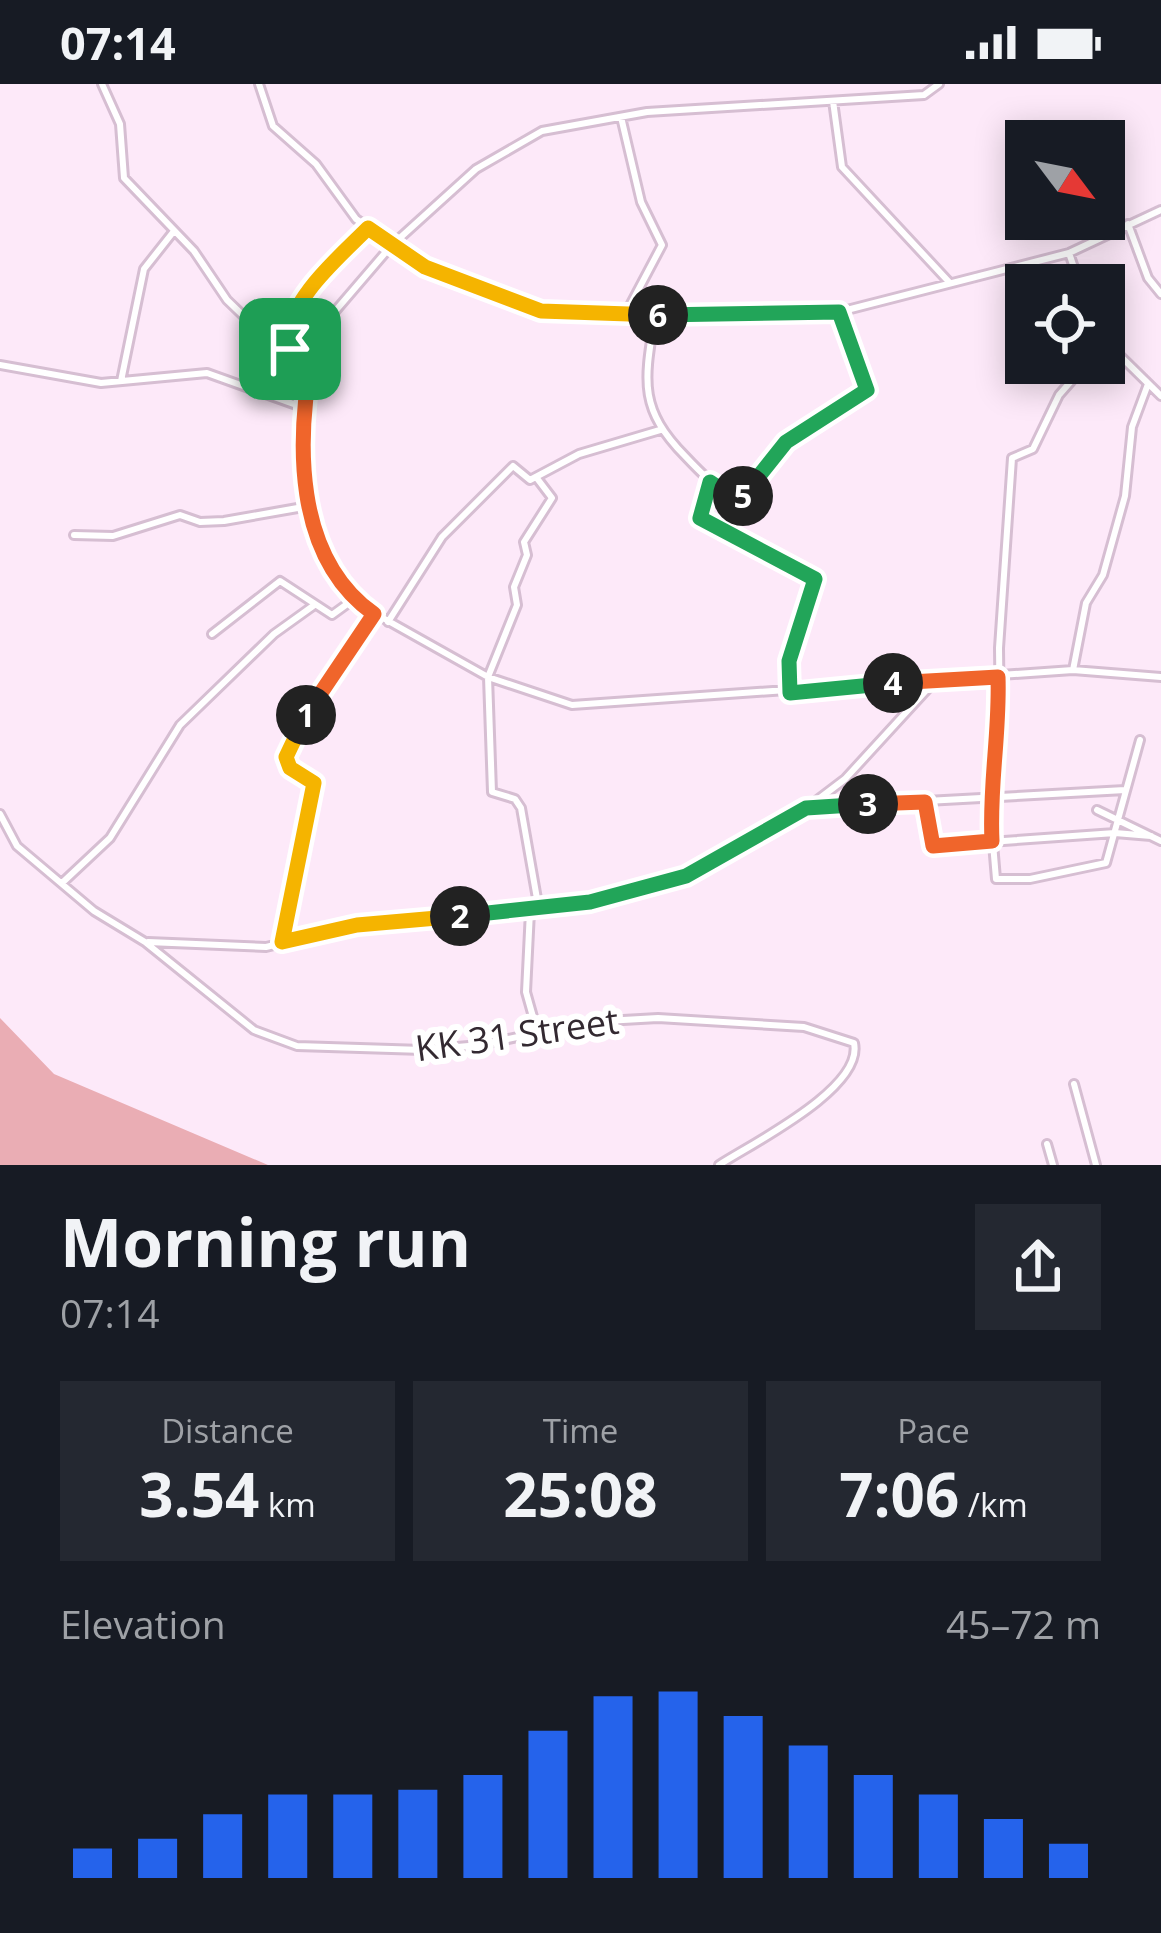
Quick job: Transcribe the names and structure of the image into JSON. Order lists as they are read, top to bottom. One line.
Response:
{"streets":{"street":["KK 31 Street"]},"north":"bottom right","page":{"status":"07:14","pins":["6","5","4","1","3","2"],"heading":["Morning run","07:14"],"stats":[["Distance","3.54 km"],["Time","25:08"],["Pace","7:06 /km"]],"chart":["Elevation","45–72 m"]}}
